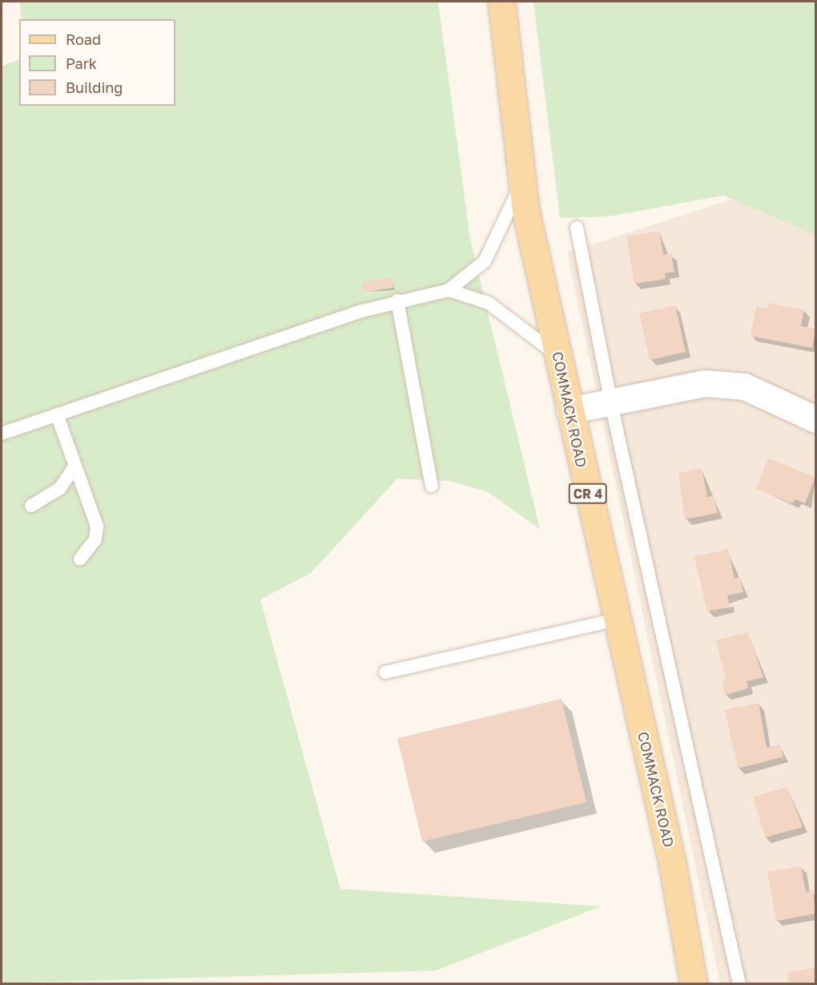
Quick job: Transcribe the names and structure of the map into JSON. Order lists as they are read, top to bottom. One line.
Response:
{"streets":{"main road":["COMMACK ROAD","CR 4"]},"legend":["Road","Park","Building"]}
